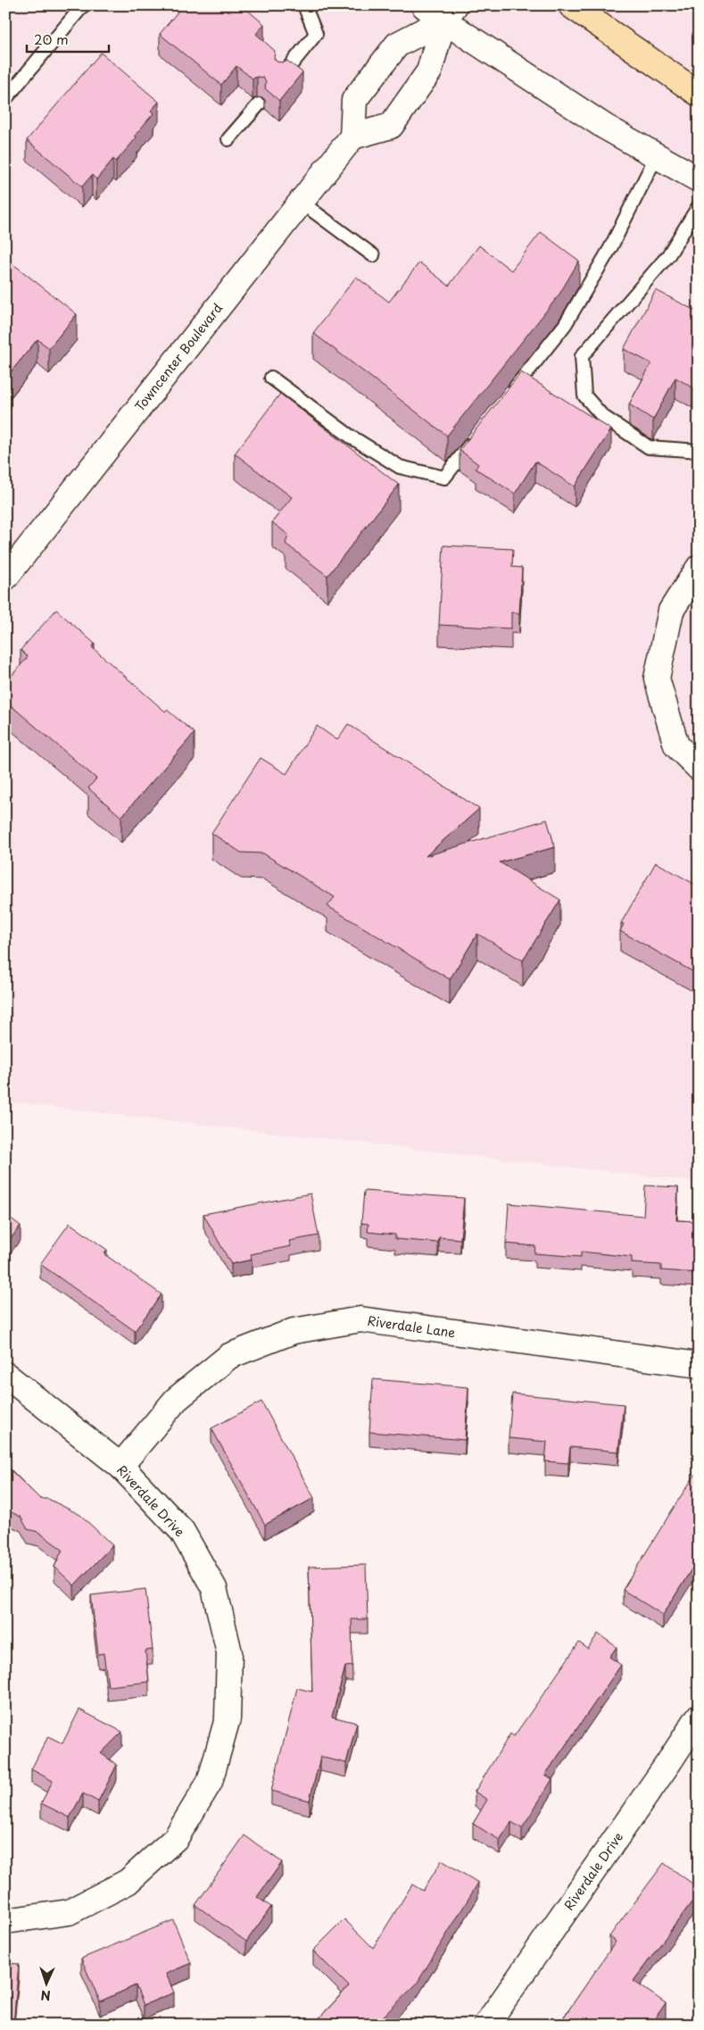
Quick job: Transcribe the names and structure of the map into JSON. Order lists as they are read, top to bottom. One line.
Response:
{"streets":{"street":["Towncenter Boulevard","Riverdale Lane","Riverdale Drive"]},"crossings":[["Riverdale Lane","Riverdale Drive"]],"scale_bar":"20 m","north":"bottom"}
